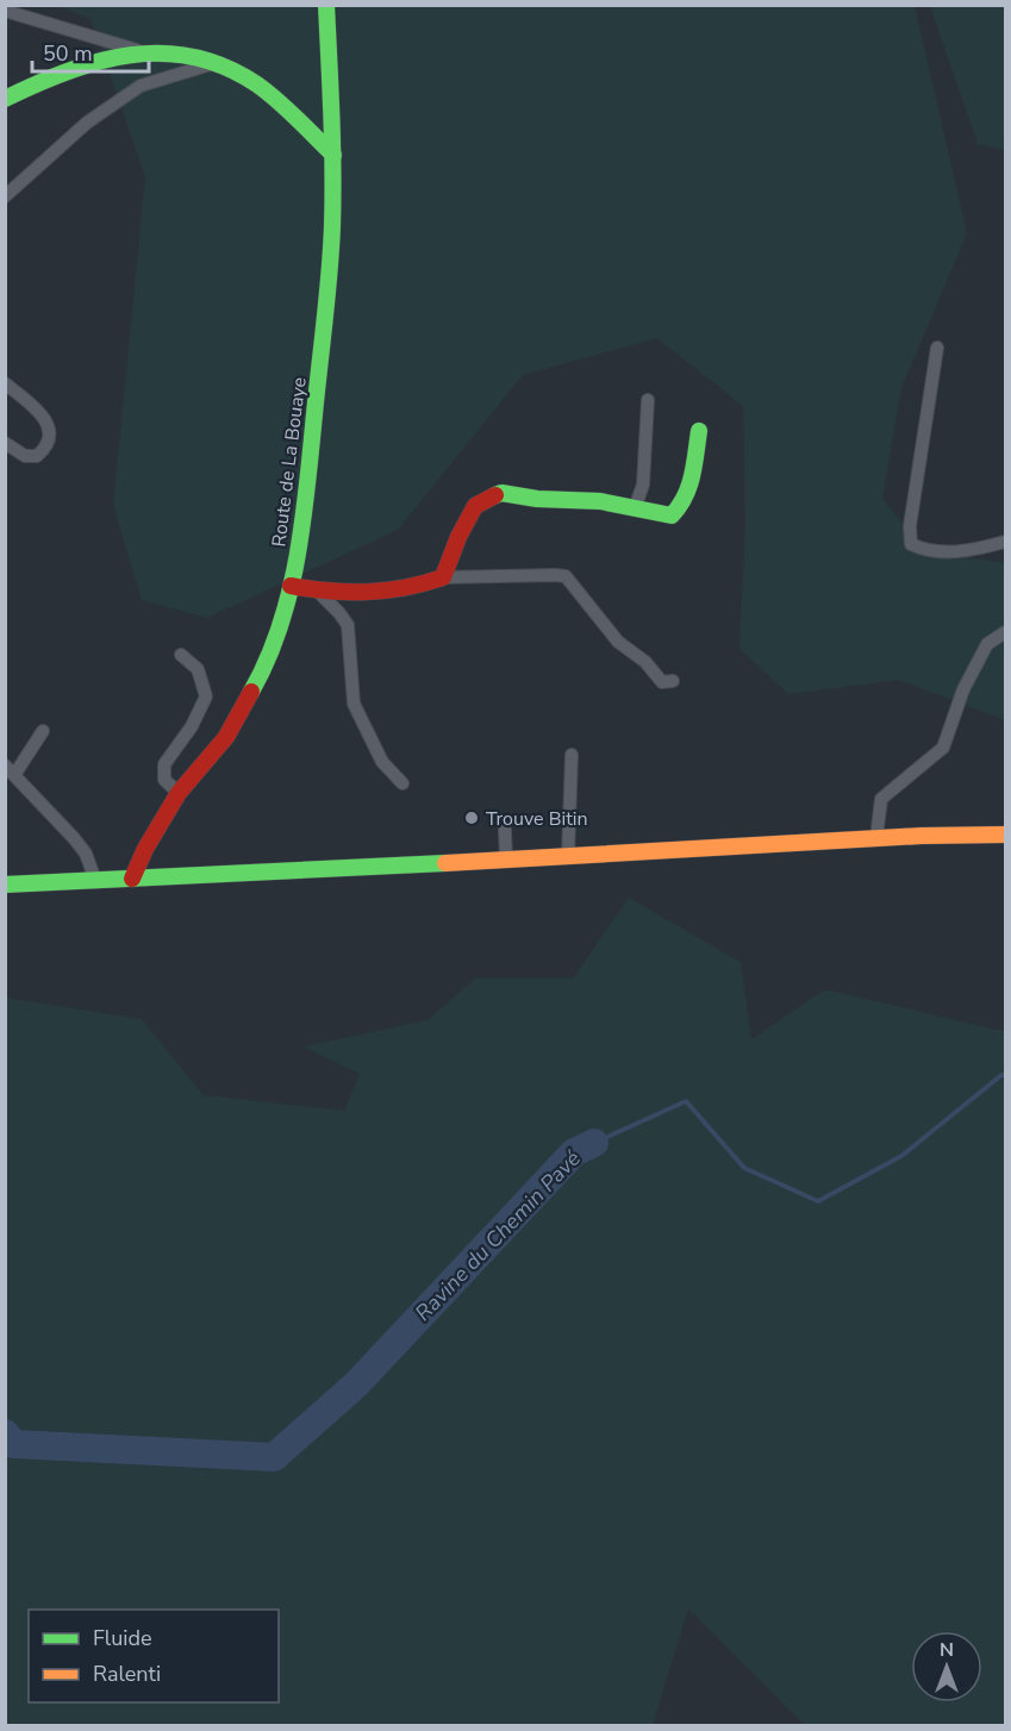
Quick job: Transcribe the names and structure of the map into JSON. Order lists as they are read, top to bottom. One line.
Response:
{"streets":{"main road":["Route de La Bouaye"]},"water":["Ravine du Chemin Pavé"],"places":["Trouve Bitin"],"legend":["Fluide","Ralenti"],"scale_bar":"50 m","north":"top"}
